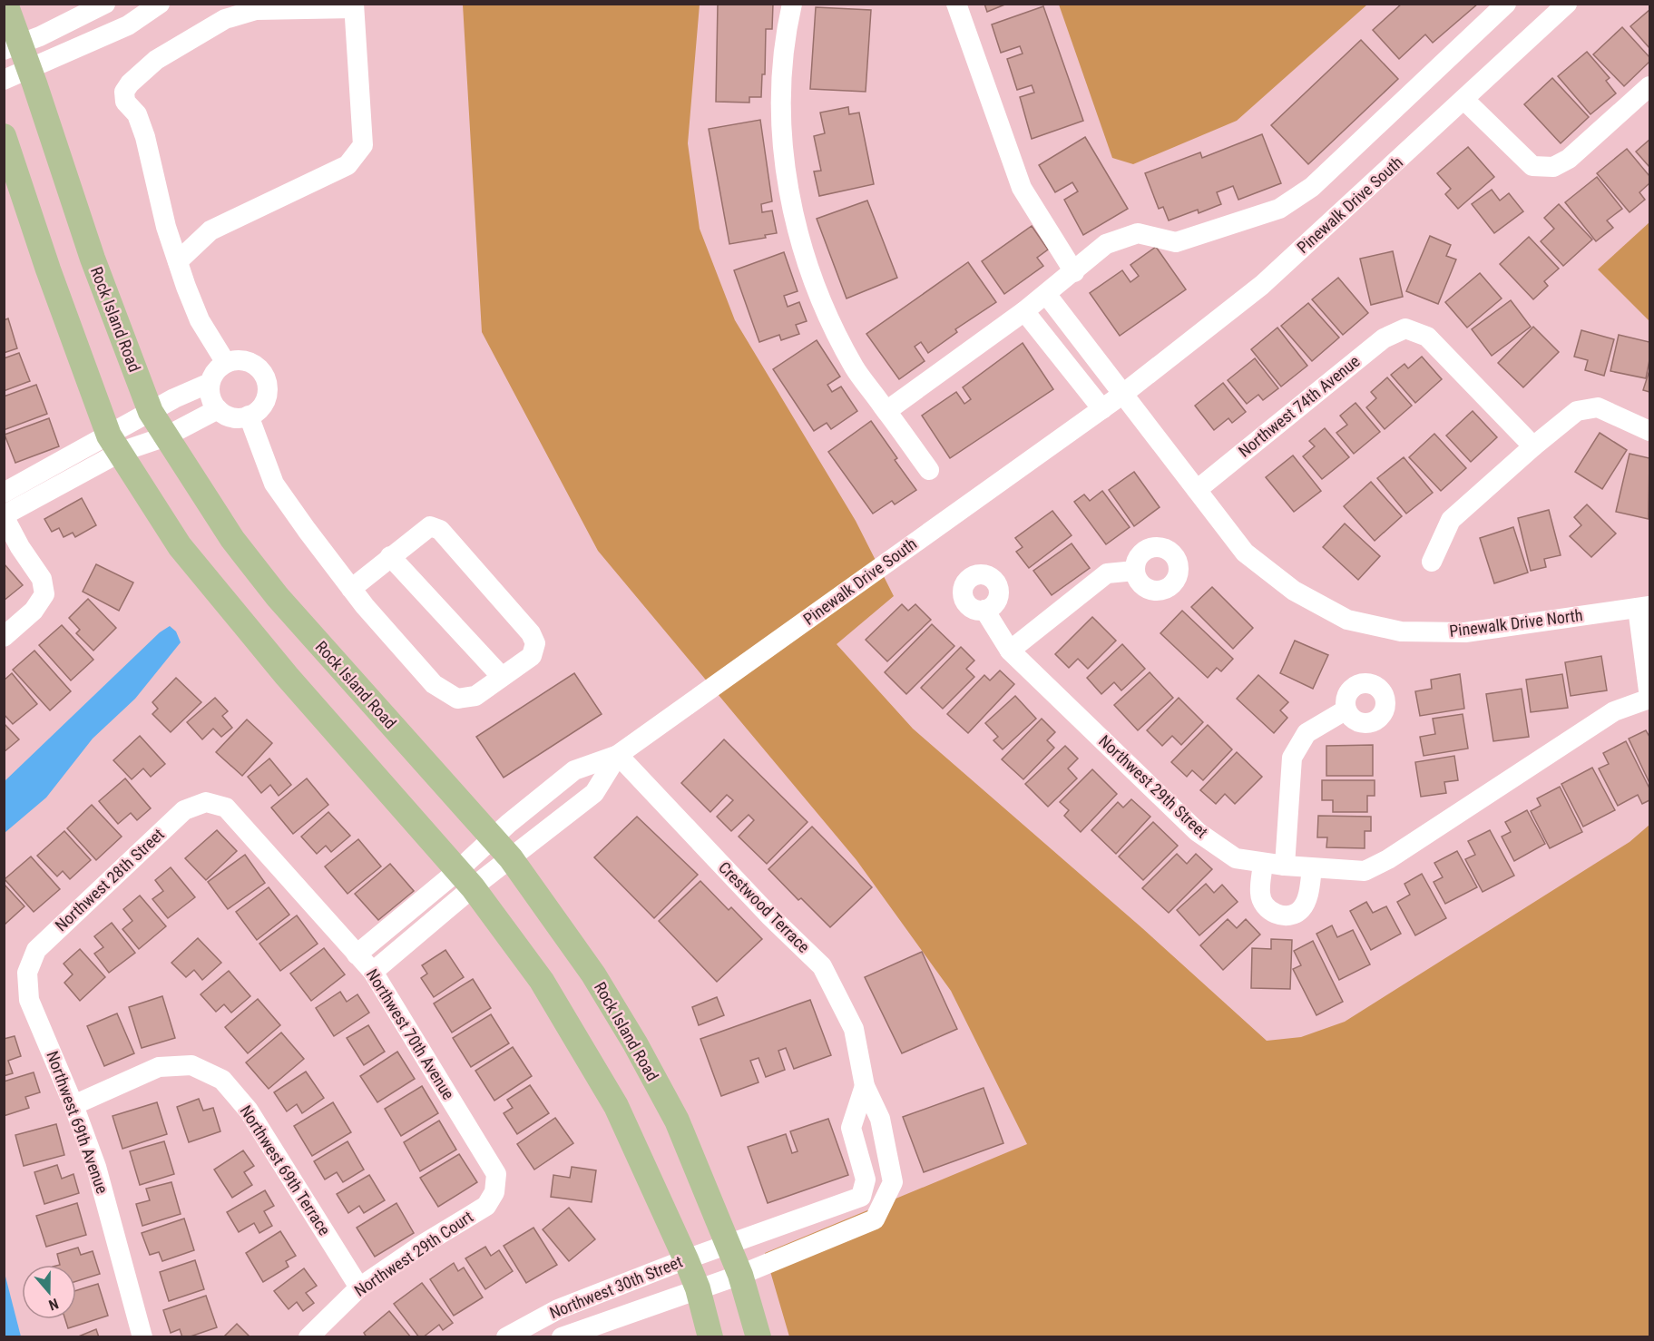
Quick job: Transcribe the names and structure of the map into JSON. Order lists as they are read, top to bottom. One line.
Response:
{"streets":{"main road":["Rock Island Road"],"street":["Pinewalk Drive South","Northwest 74th Avenue","Pinewalk Drive North","Northwest 29th Street","Northwest 28th Street","Crestwood Terrace","Northwest 70th Avenue","Northwest 69th Avenue","Northwest 69th Terrace","Northwest 29th Court","Northwest 30th Street"]},"crossings":[["Pinewalk Drive South","Rock Island Road"],["Pinewalk Drive South","Pinewalk Drive North"],["Pinewalk Drive South","Crestwood Terrace"],["Rock Island Road","Crestwood Terrace"],["Rock Island Road","Northwest 30th Street"],["Northwest 74th Avenue","Pinewalk Drive North"],["Northwest 28th Street","Northwest 70th Avenue"],["Northwest 28th Street","Northwest 69th Avenue"],["Crestwood Terrace","Northwest 30th Street"],["Northwest 70th Avenue","Northwest 29th Court"],["Northwest 69th Avenue","Northwest 69th Terrace"],["Northwest 69th Terrace","Northwest 29th Court"]],"north":"bottom"}
